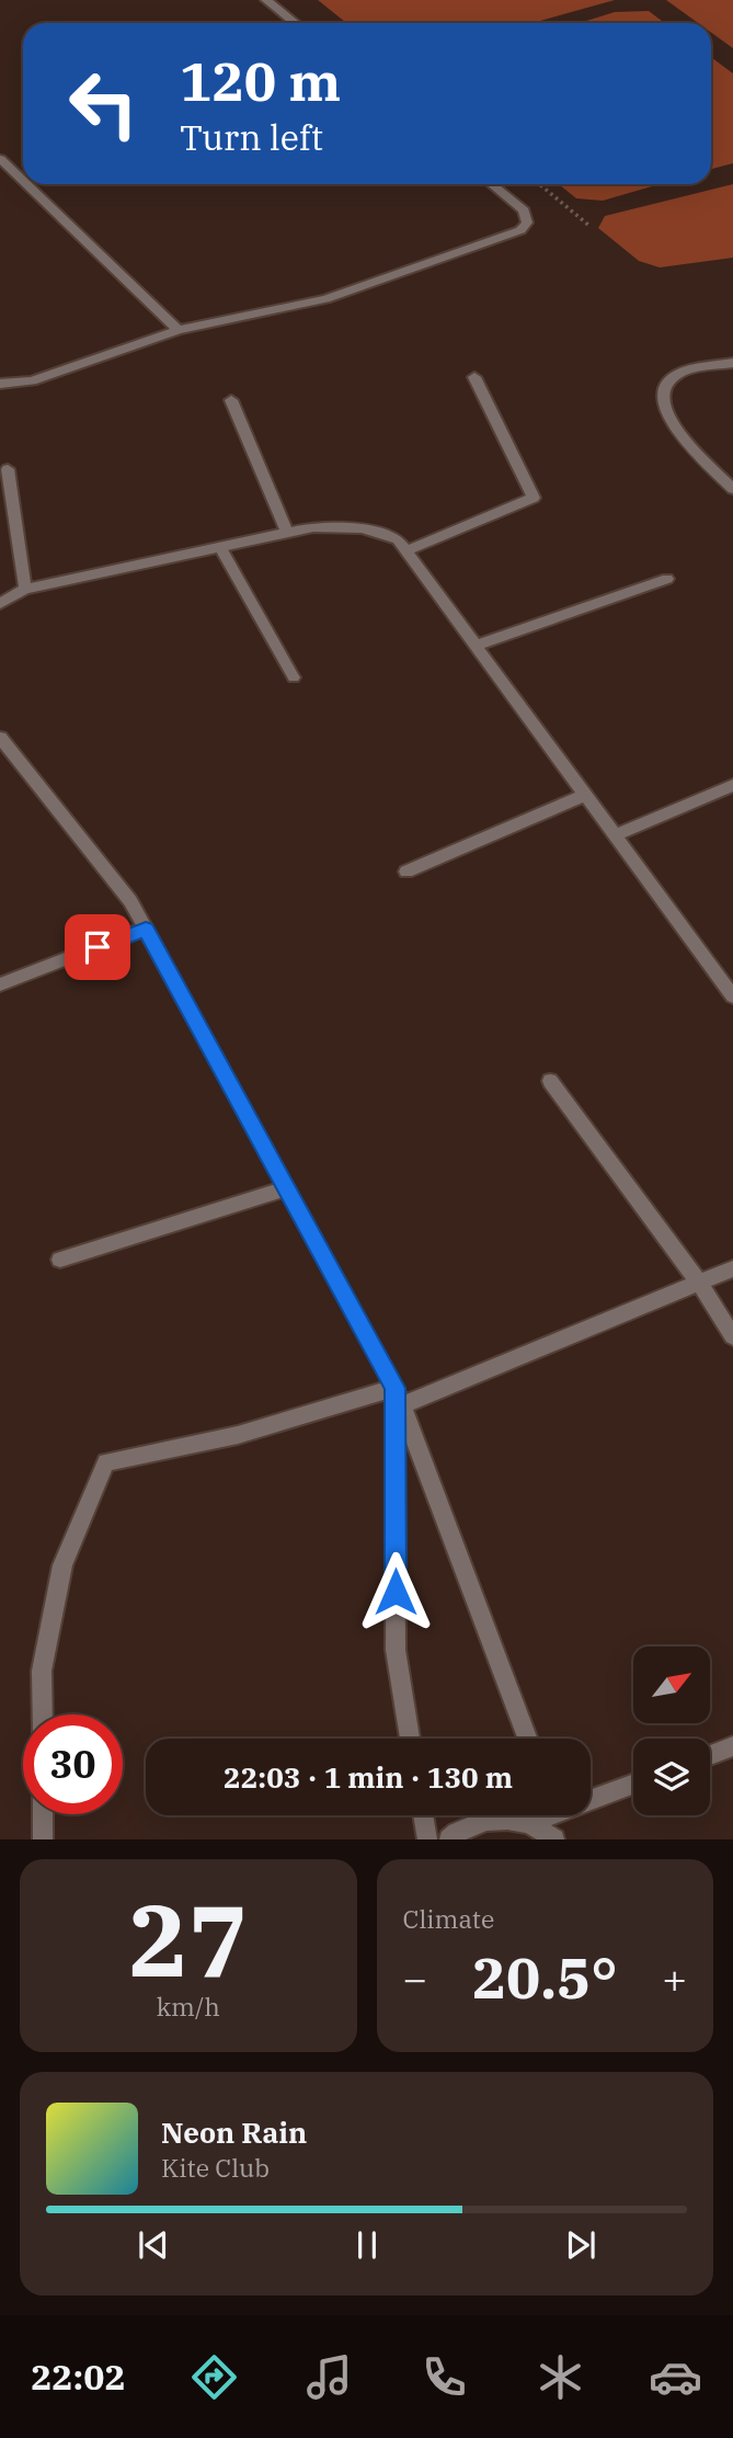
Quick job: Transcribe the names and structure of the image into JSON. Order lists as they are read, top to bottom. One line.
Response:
{"north":"top right","page":{"turn":["120 m","Turn left"],"limit":"30","trip":"22:03 · 1 min · 130 m","tile":[["27","km/h"],"Climate"],"heat":["−","20.5°","+"],"song":["Neon Rain","Kite Club"],"tabs":"22:02"}}
